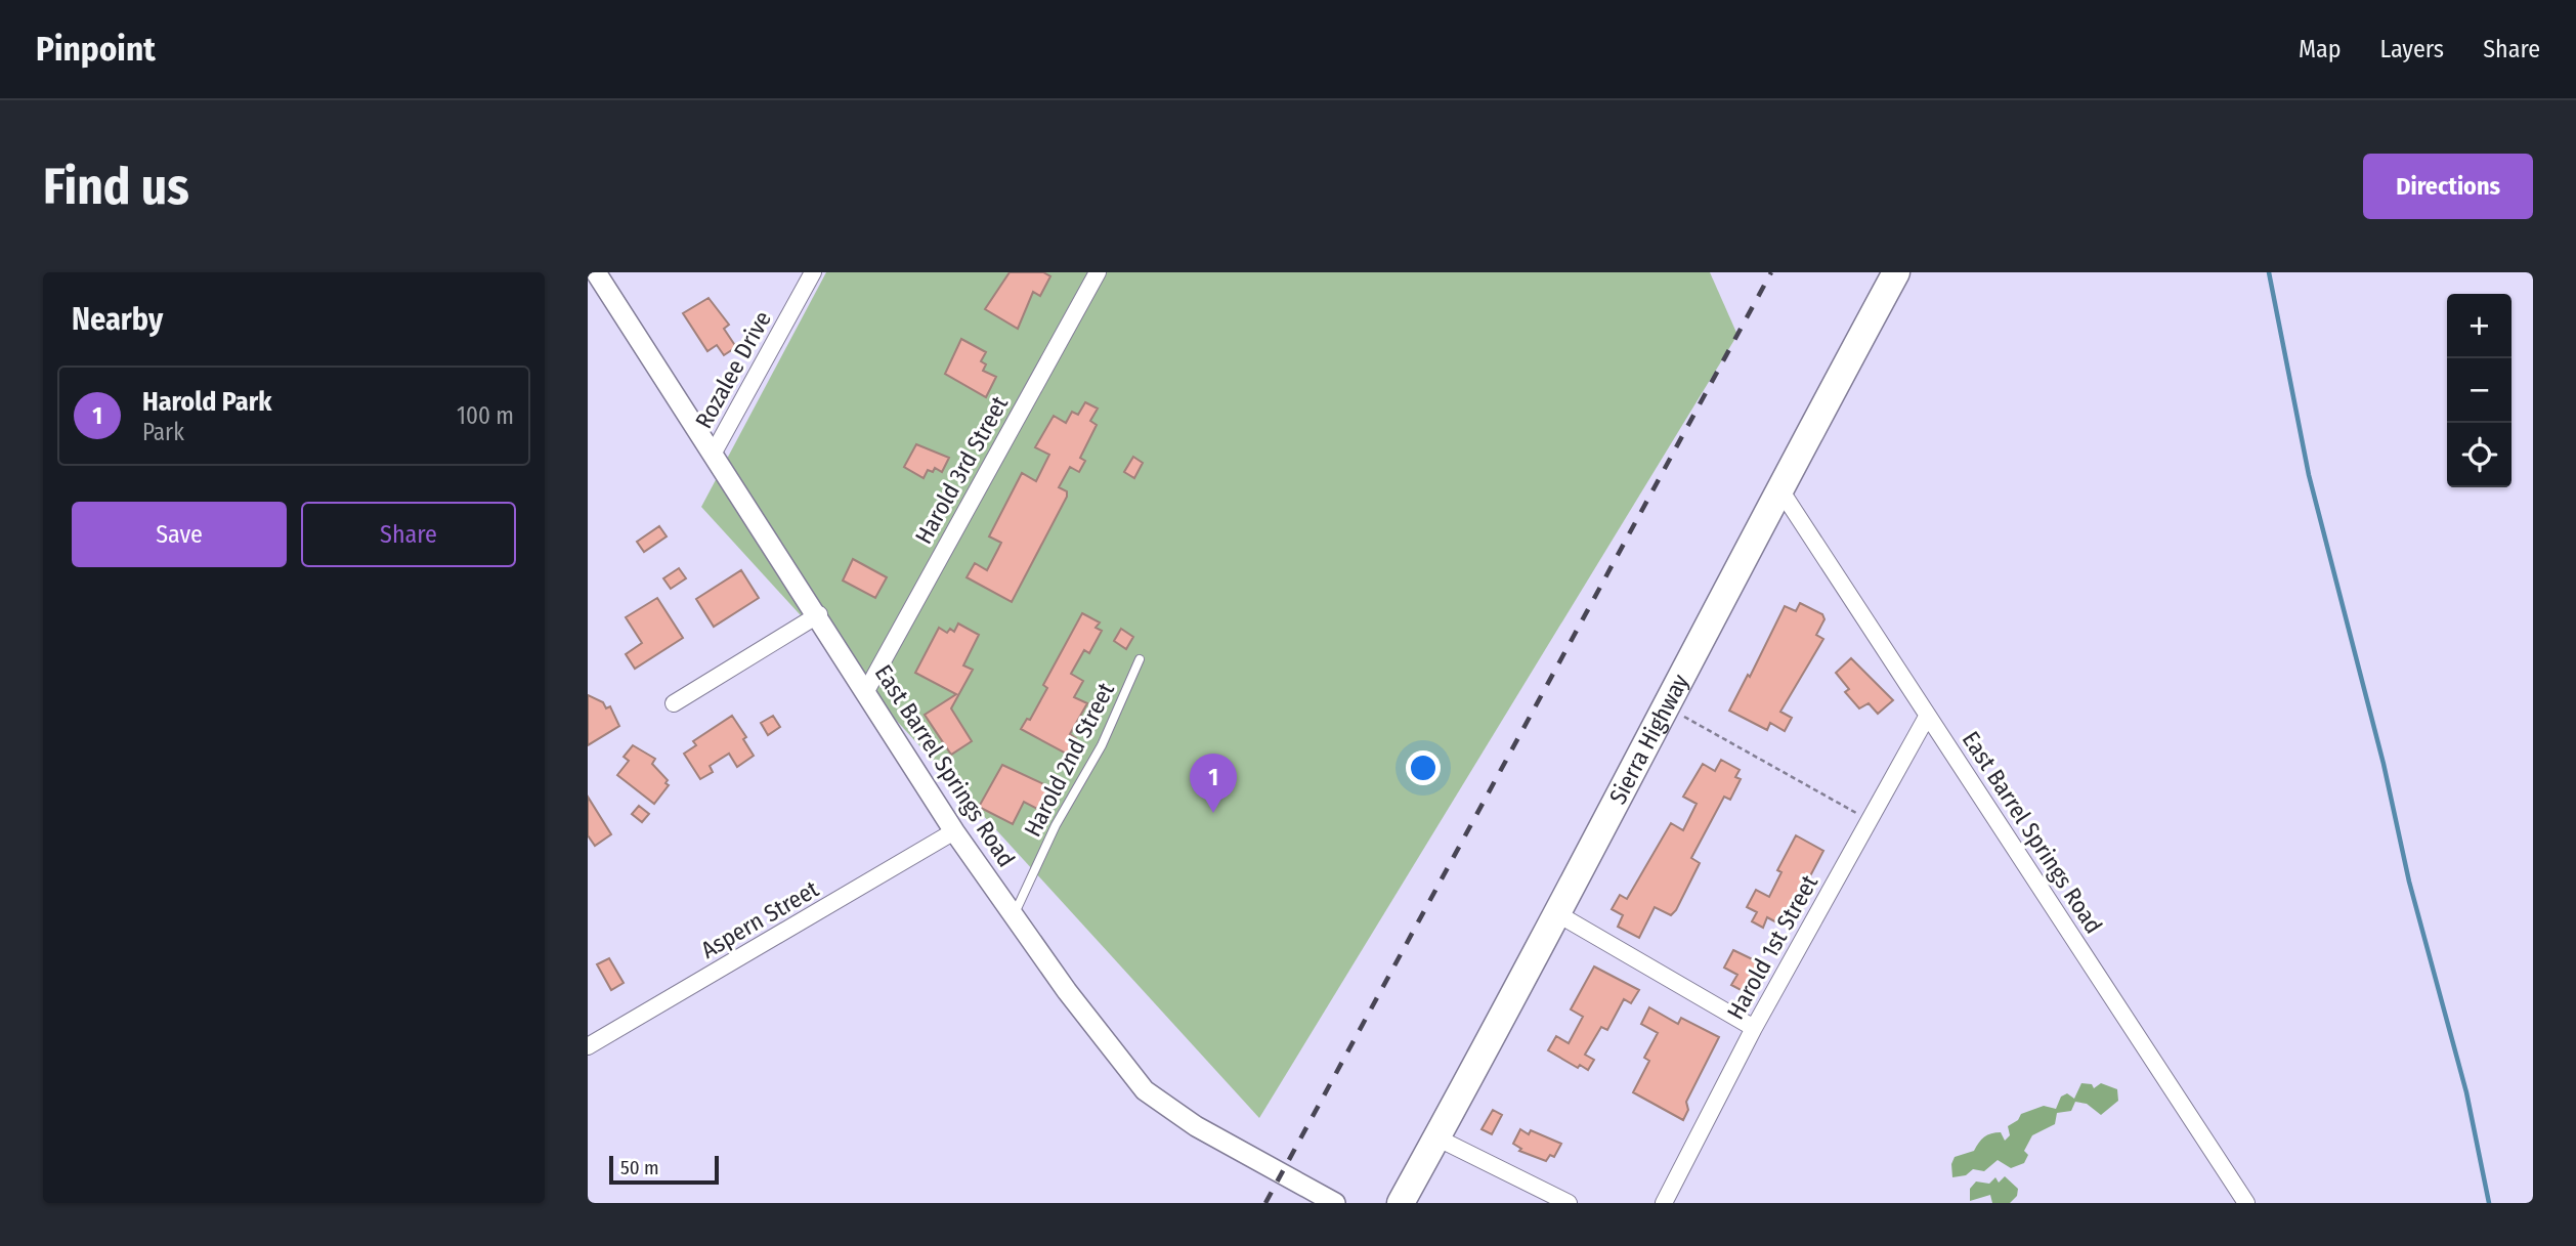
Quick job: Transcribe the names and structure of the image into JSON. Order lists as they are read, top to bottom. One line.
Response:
{"streets":{"highway":["Sierra Highway"],"street":["Rozalee Drive","Harold 3rd Street","East Barrel Springs Road","Aspern Street","Harold 1st Street"],"lane":["Harold 2nd Street"]},"crossings":[["Rozalee Drive","East Barrel Springs Road"],["Harold 3rd Street","East Barrel Springs Road"],["Sierra Highway","East Barrel Springs Road"],["Harold 2nd Street","East Barrel Springs Road"],["East Barrel Springs Road","Aspern Street"],["East Barrel Springs Road","Harold 1st Street"]],"scale_bar":"50 m","page":{"header":"Pinpoint","nav":["Map","Layers","Share"],"buttons":["Directions",["Save","Share"]],"title":"Find us","heading":"Nearby","map_buttons":["+","−"],"list":[{"mark":"1","name":"Harold Park","note":"Park","value":"100 m"}],"pins":"1","scale":"50 m"}}
